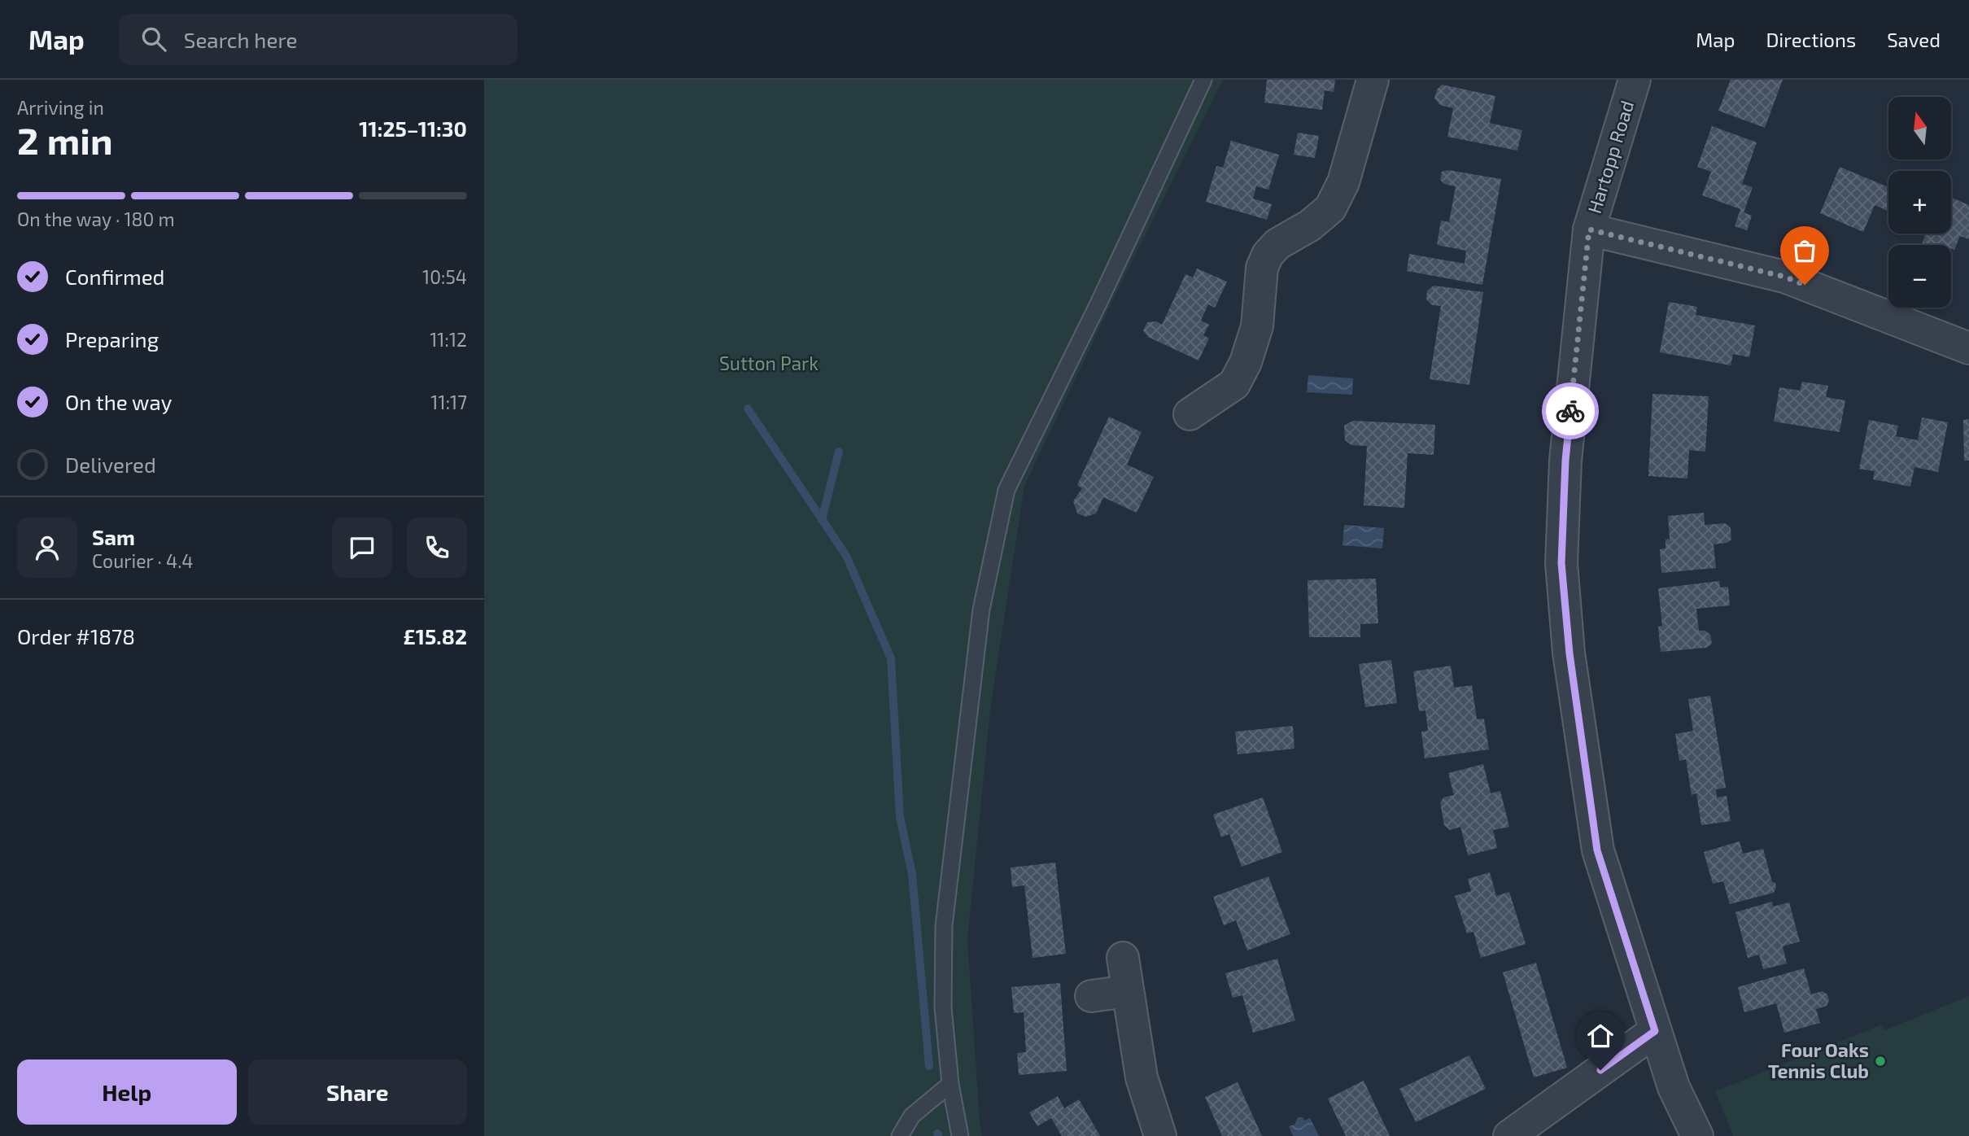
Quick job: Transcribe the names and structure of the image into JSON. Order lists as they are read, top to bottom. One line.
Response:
{"streets":{"street":["Hartopp Road"]},"parks":["Sutton Park"],"places":["Four Oaks Tennis Club"],"north":"top","page":{"header":"Map","search":"Search here","nav":["Map","Directions","Saved"],"heading":["2 min","Arriving in","11:25–11:30"],"panel":["Sam","Courier · 4.4","Order #1878","£15.82"],"map_buttons":["+","−"],"bar":"On the way · 180 m","list":[["Confirmed","10:54"],["Preparing","11:12"],["On the way","11:17"],"Delivered"],"buttons":["Help","Share"]}}
